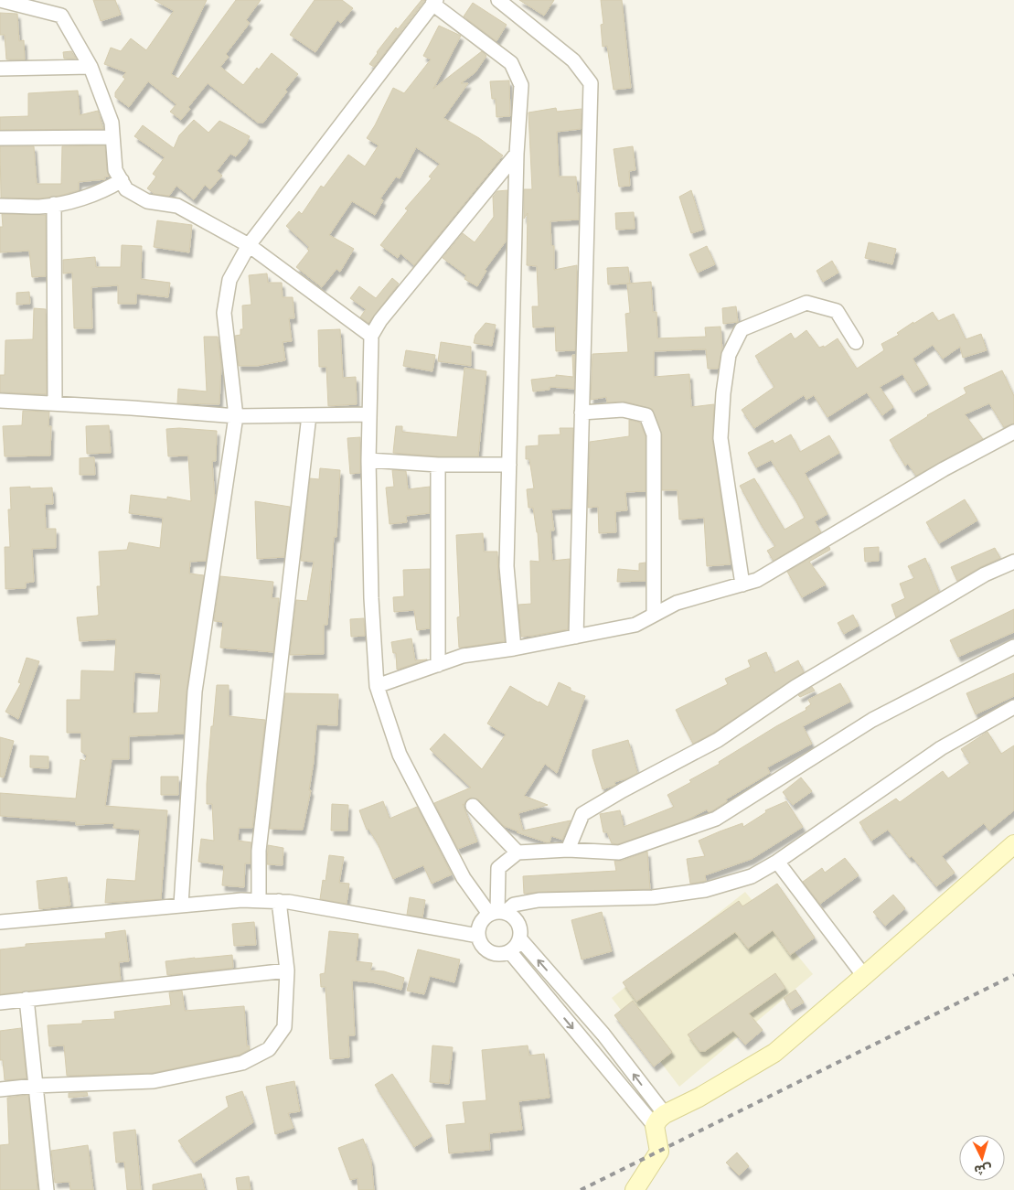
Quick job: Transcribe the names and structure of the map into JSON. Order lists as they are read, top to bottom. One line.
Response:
{"north":"bottom"}
